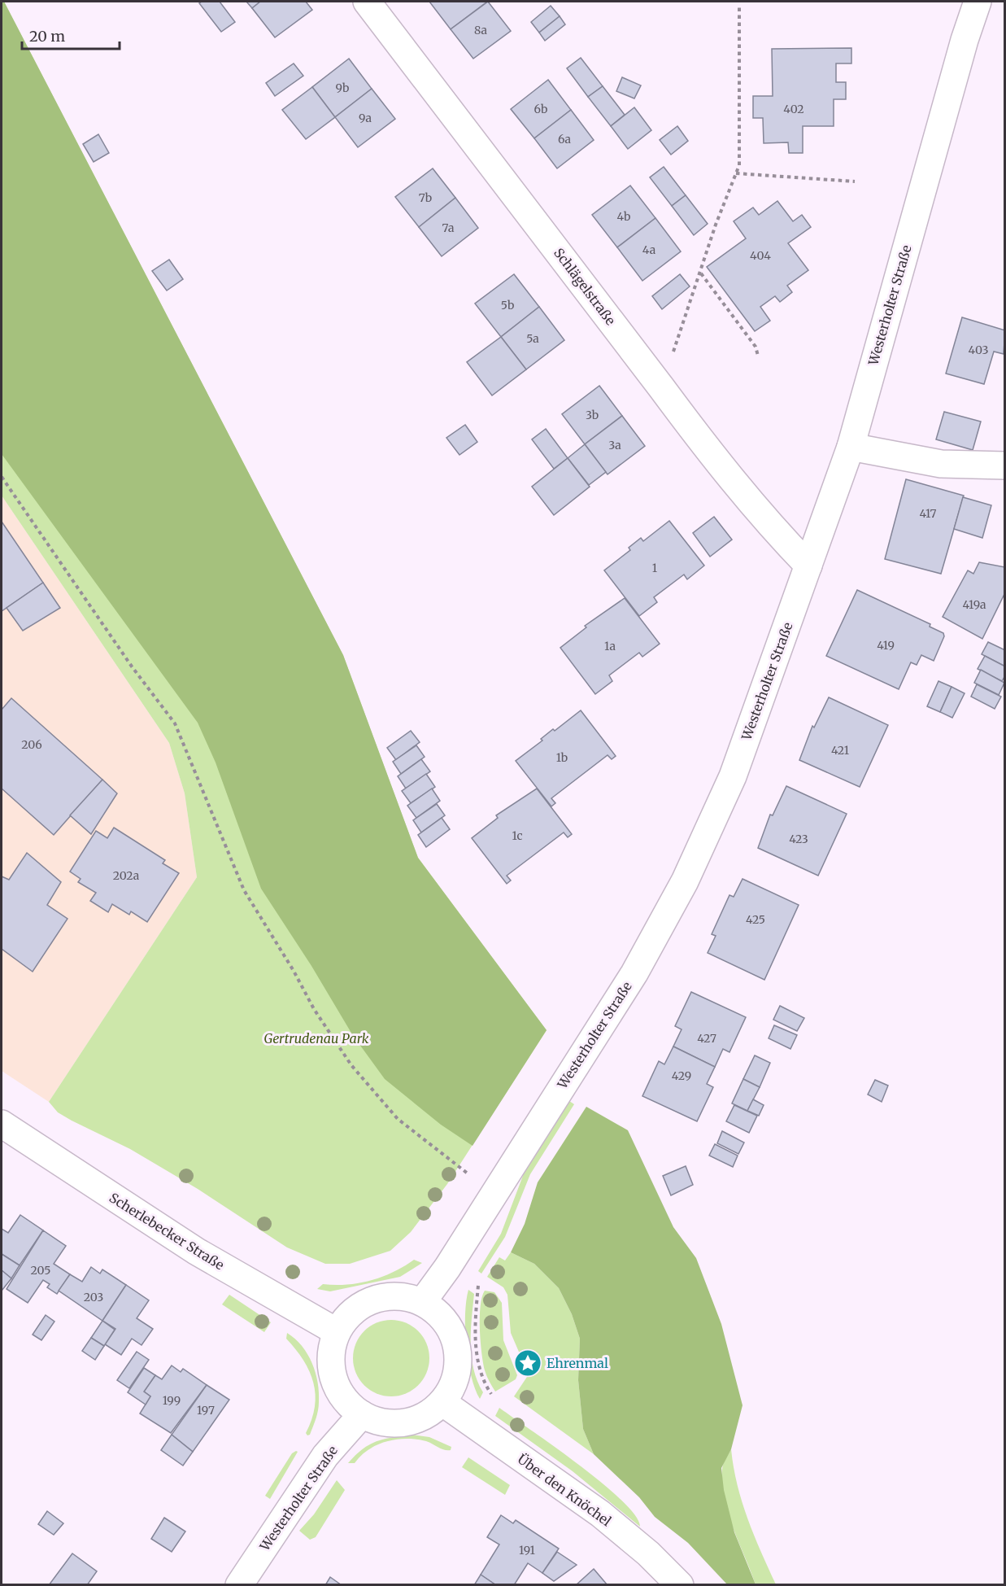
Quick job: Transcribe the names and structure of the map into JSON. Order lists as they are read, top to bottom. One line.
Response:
{"streets":{"street":["Schlägelstraße","Westerholter Straße","Scherlebecker Straße","Über den Knöchel"]},"crossings":[["Schlägelstraße","Westerholter Straße"],["Westerholter Straße","Scherlebecker Straße"],["Westerholter Straße","Über den Knöchel"],["Scherlebecker Straße","Über den Knöchel"]],"parks":["Gertrudenau Park"],"places":{"place":["Ehrenmal"]},"house_numbers":["8a","9b","6b","402","9a","6a","7b","4b","7a","4a","404","5b","5a","403","3b","3a","417","1","419a","419","1a","206","421","1b","1c","423","202a","425","427","429","205","203","199","197","191"],"scale_bar":"20 m"}
